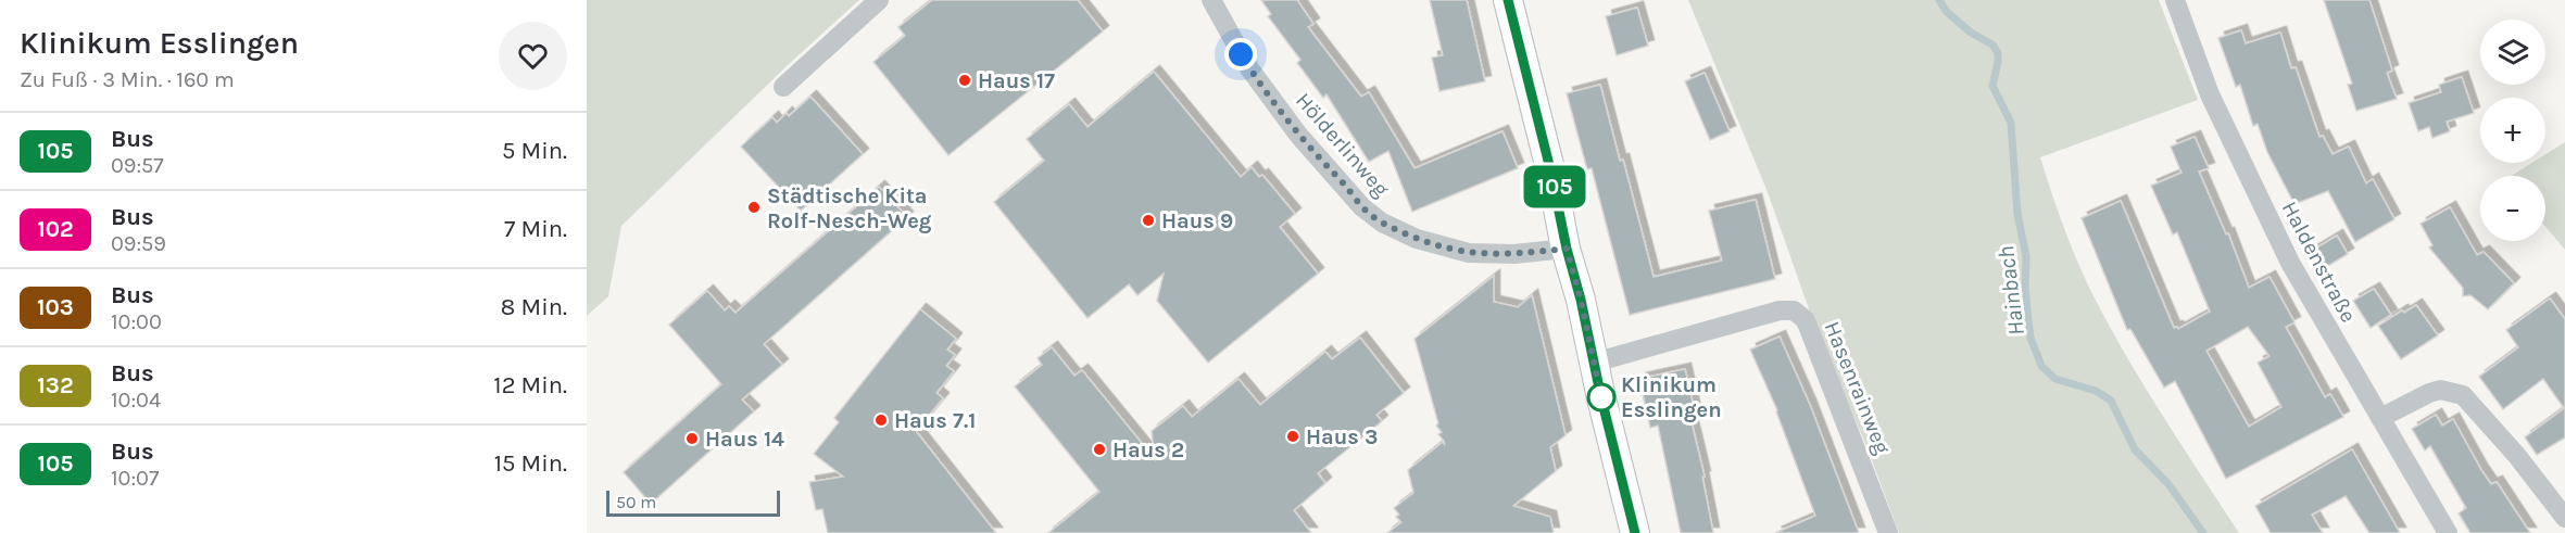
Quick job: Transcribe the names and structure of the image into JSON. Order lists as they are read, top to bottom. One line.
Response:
{"streets":{"street":["Hölderlinweg","Haldenstraße","Hasenrainweg"]},"water":["Hainbach"],"places":["Haus 17","Städtische Kita Rolf-Nesch-Weg","Haus 9","Klinikum Esslingen","Haus 7.1","Haus 3","Haus 14","Haus 2"],"lines":["bus line 105"],"scale_bar":"50 m","page":{"heading":["Klinikum Esslingen","Zu Fuß · 3 Min. · 160 m"],"on_map":"105","map_buttons":["+","−"],"list":[{"mark":"105","name":"Bus","note":"09:57","value":"5 Min."},{"mark":"102","name":"Bus","note":"09:59","value":"7 Min."},{"mark":"103","name":"Bus","note":"10:00","value":"8 Min."},{"mark":"132","name":"Bus","note":"10:04","value":"12 Min."},{"mark":"105","name":"Bus","note":"10:07","value":"15 Min."}],"scale":"50 m"}}
